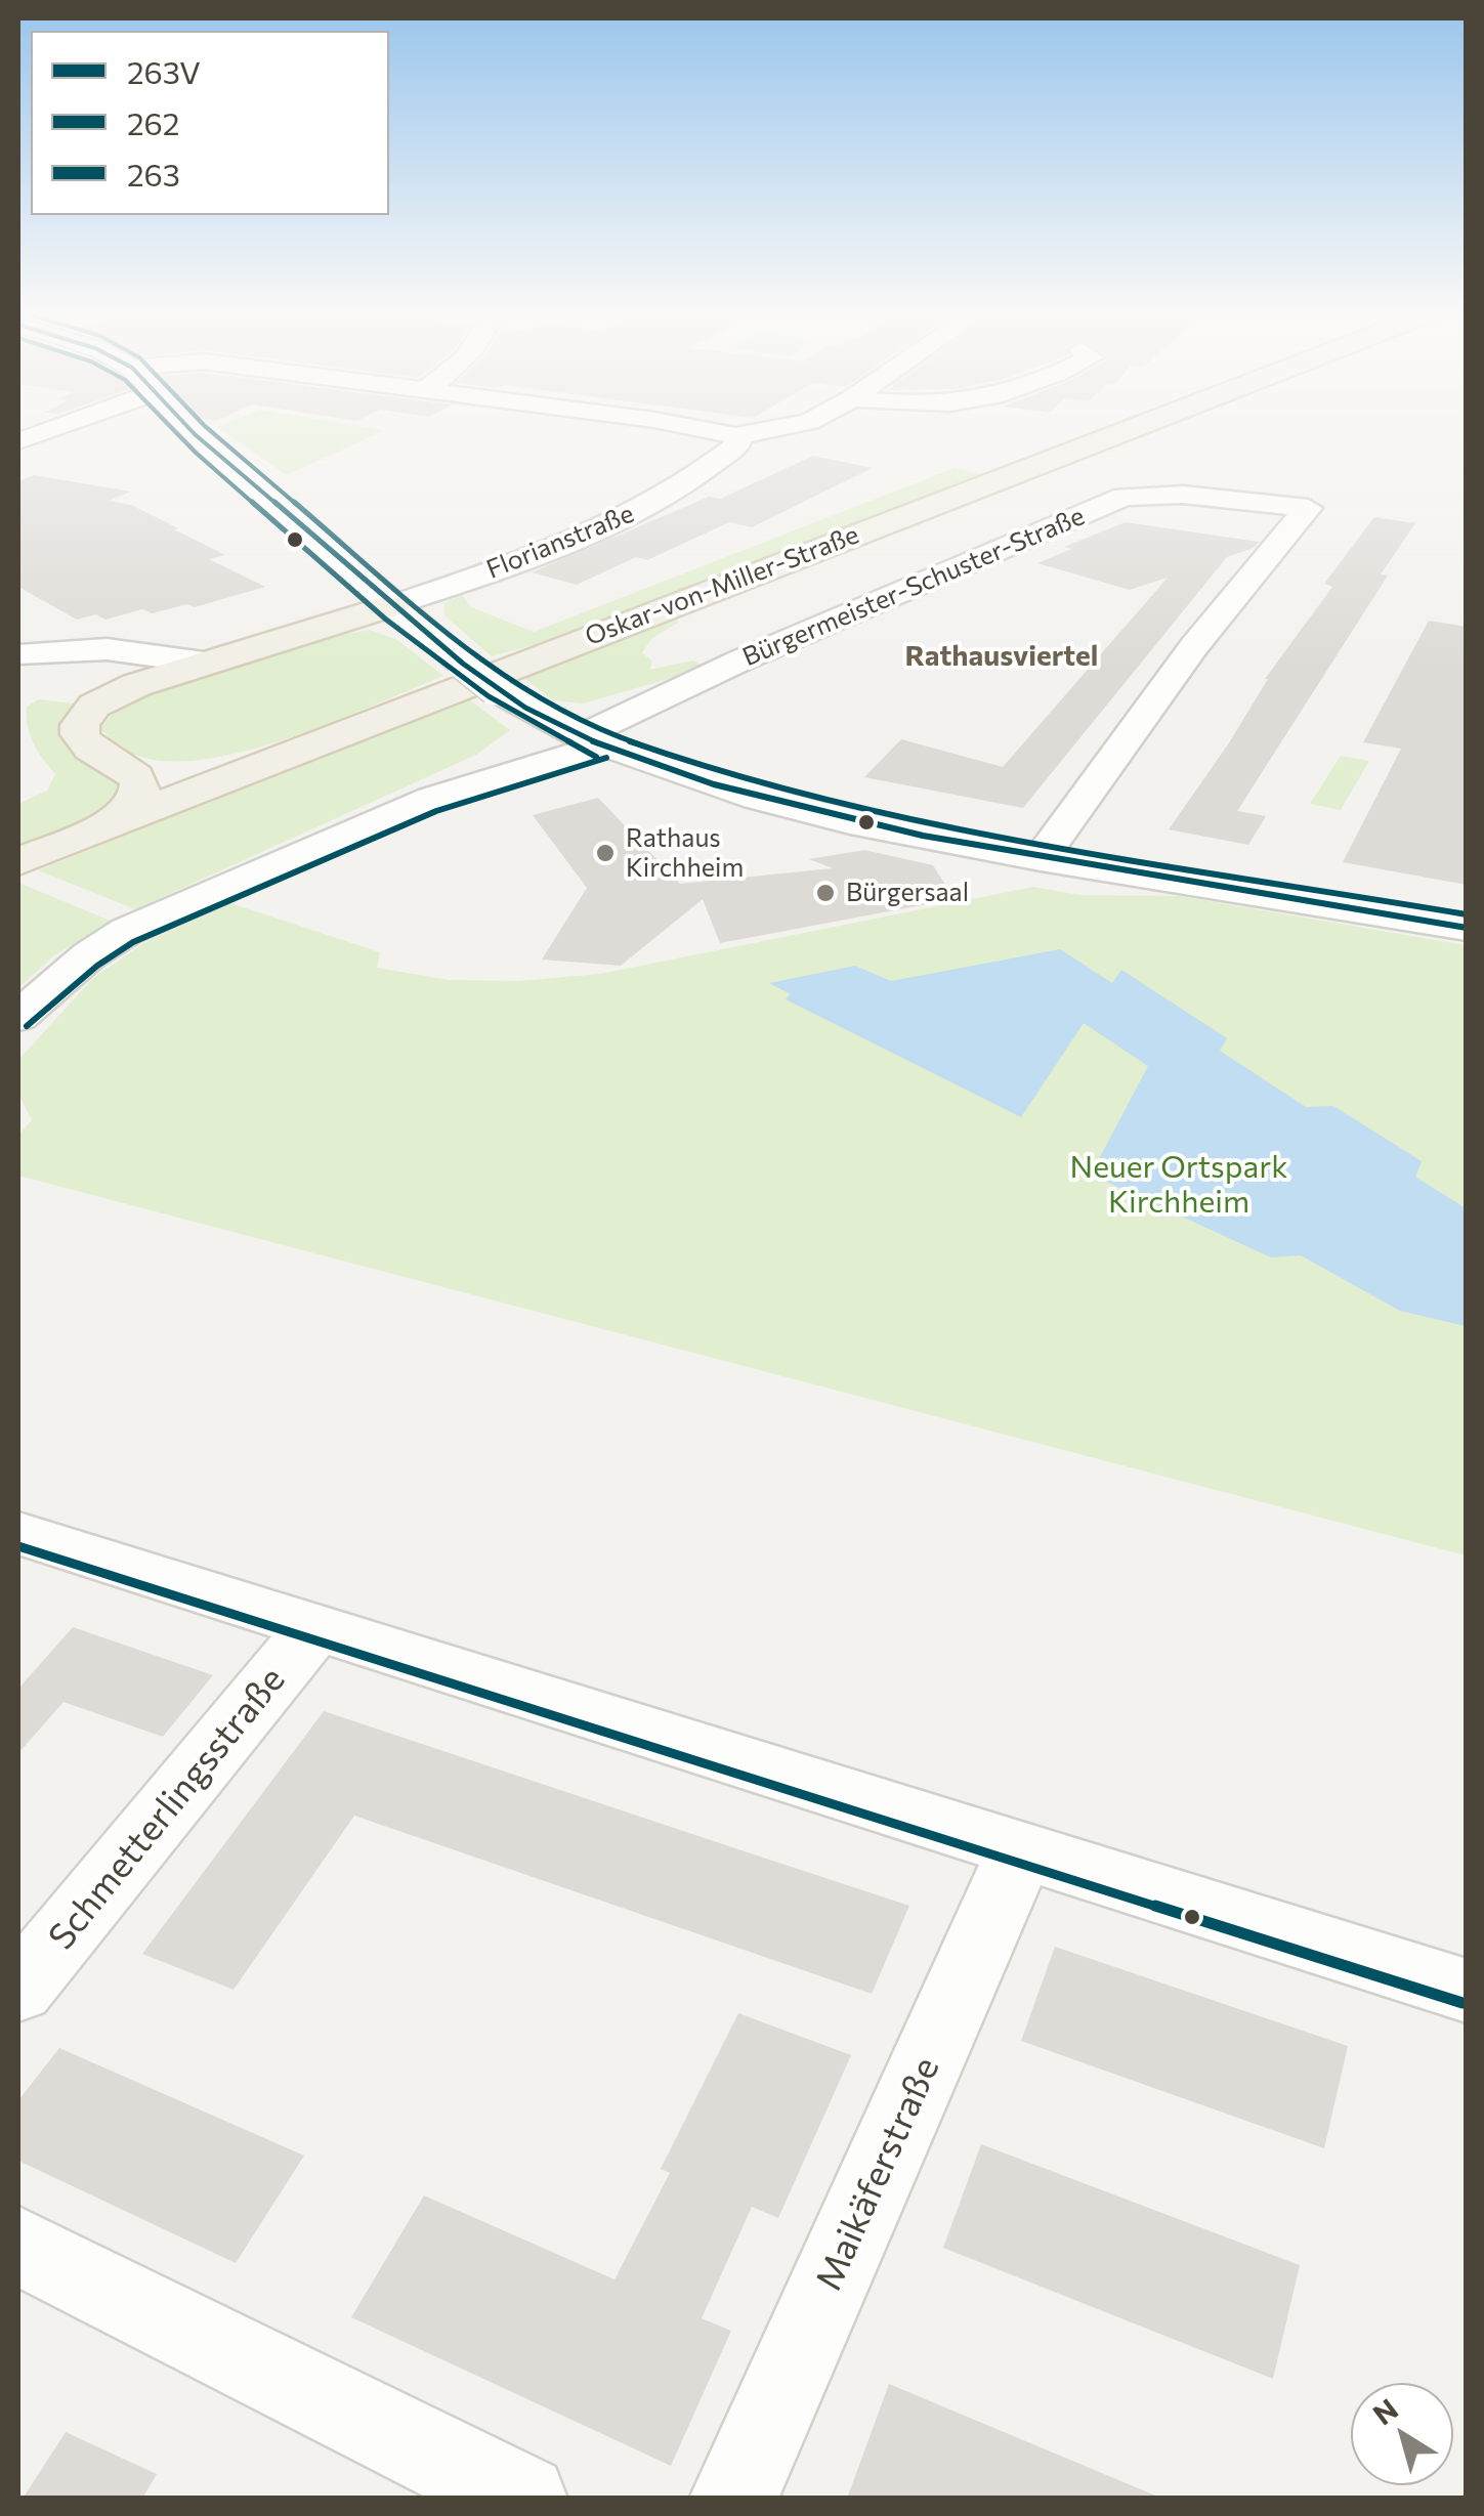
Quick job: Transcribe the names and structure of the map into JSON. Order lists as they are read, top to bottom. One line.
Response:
{"streets":{"main road":["Oskar-von-Miller-Straße"],"street":["Florianstraße","Bürgermeister-Schuster-Straße","Schmetterlingsstraße","Maikäferstraße"]},"districts":["Rathausviertel"],"parks":["Neuer Ortspark Kirchheim"],"places":["Rathaus Kirchheim","Bürgersaal"],"lines":["transit line 263V","transit line 262","transit line 263"],"legend":["263V","262","263"],"north":"top left"}
